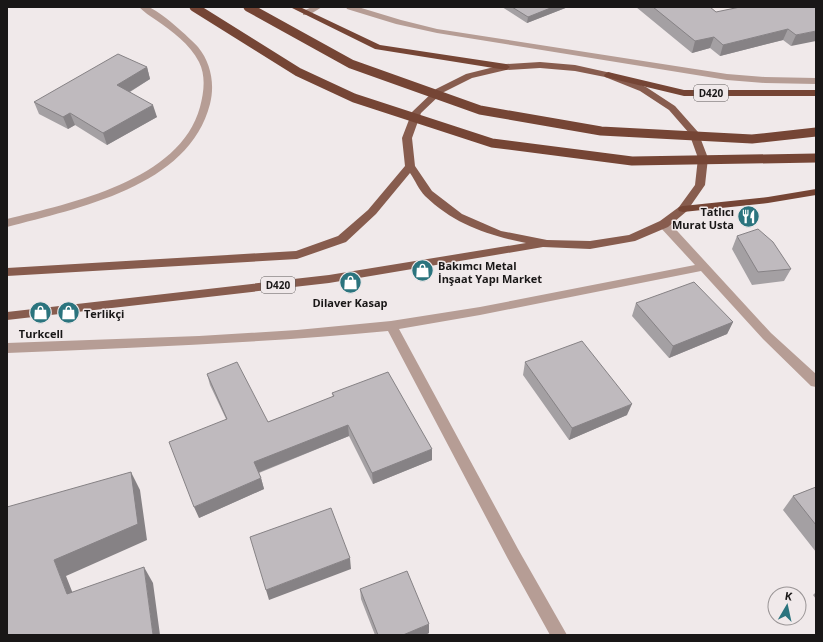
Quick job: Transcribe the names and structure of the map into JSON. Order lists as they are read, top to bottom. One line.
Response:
{"streets":{"highway":["D420"]},"places":{"restaurant":["Tatlıcı Murat Usta"],"shop":["Bakımcı Metal İnşaat Yapı Market","Dilaver Kasap","Turkcell","Terlikçi"]},"north":"top"}
